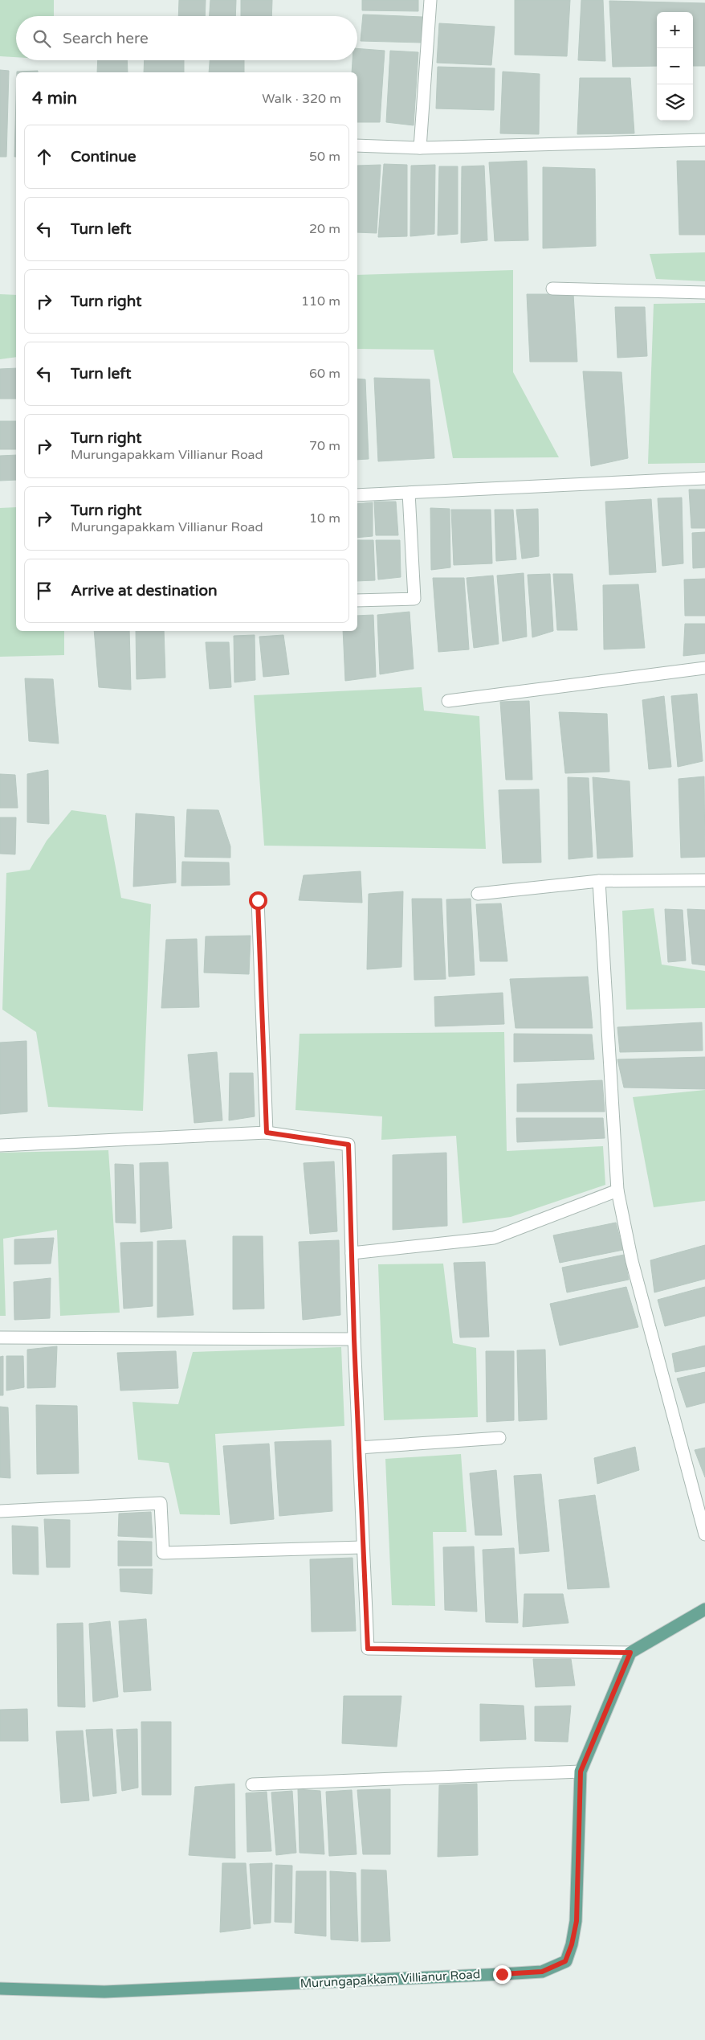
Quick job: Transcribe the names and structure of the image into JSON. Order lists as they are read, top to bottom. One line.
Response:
{"streets":{"main road":["Murungapakkam Villianur Road"]},"page":{"map_buttons":["+","−"],"search":"Search here","heading":["4 min","Walk · 320 m"],"list":[["Continue","50 m"],["Turn left","20 m"],["Turn right","110 m"],["Turn left","60 m"],["Turn right","Murungapakkam Villianur Road","70 m"],["Turn right","Murungapakkam Villianur Road","10 m"],"Arrive at destination"]}}
